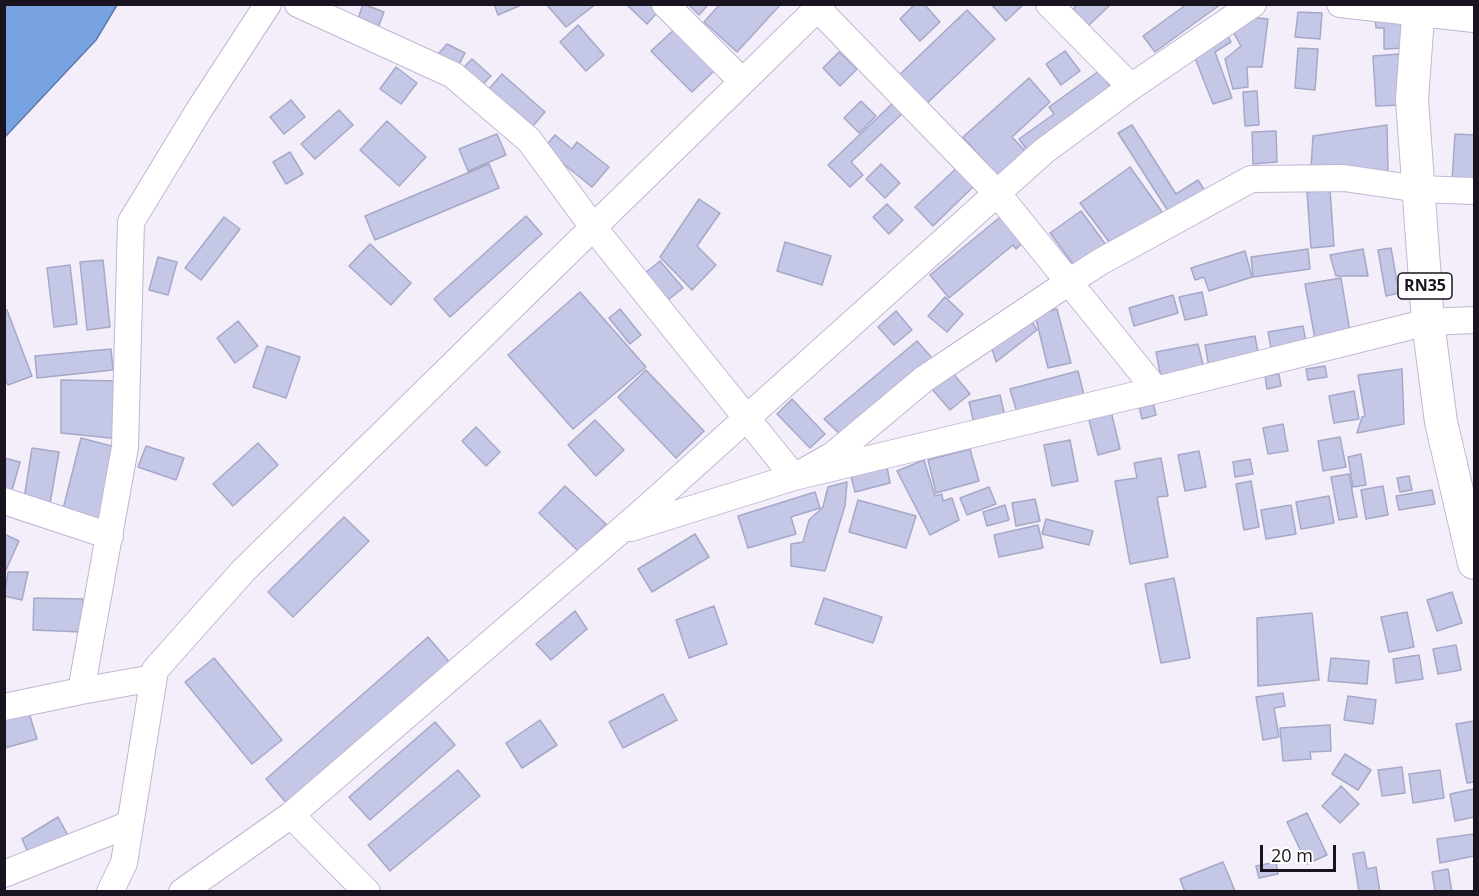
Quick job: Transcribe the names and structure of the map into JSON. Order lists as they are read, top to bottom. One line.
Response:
{"streets":{"main road":["RN35"]},"scale_bar":"20 m"}
